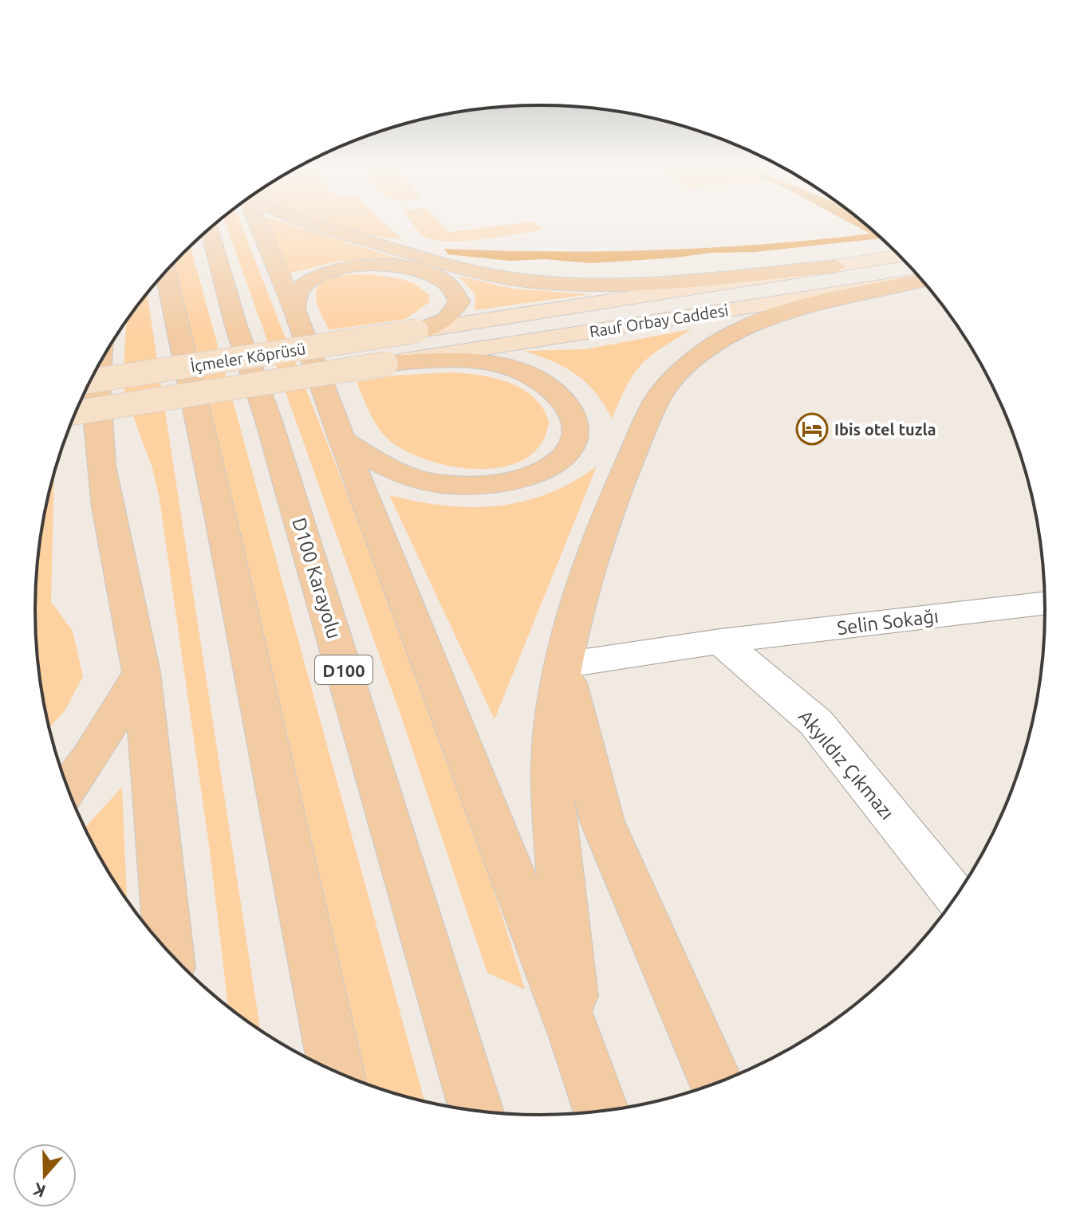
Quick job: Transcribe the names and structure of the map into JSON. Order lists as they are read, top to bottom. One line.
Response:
{"streets":{"highway":["D100 Karayolu","D100"],"main road":["Rauf Orbay Caddesi","İçmeler Köprüsü"],"street":["Selin Sokağı","Akyıldız Çıkmazı"]},"crossings":[["Rauf Orbay Caddesi","İçmeler Köprüsü"],["Selin Sokağı","Akyıldız Çıkmazı"]],"places":{"hotel":["Ibis otel tuzla"]},"north":"bottom"}
